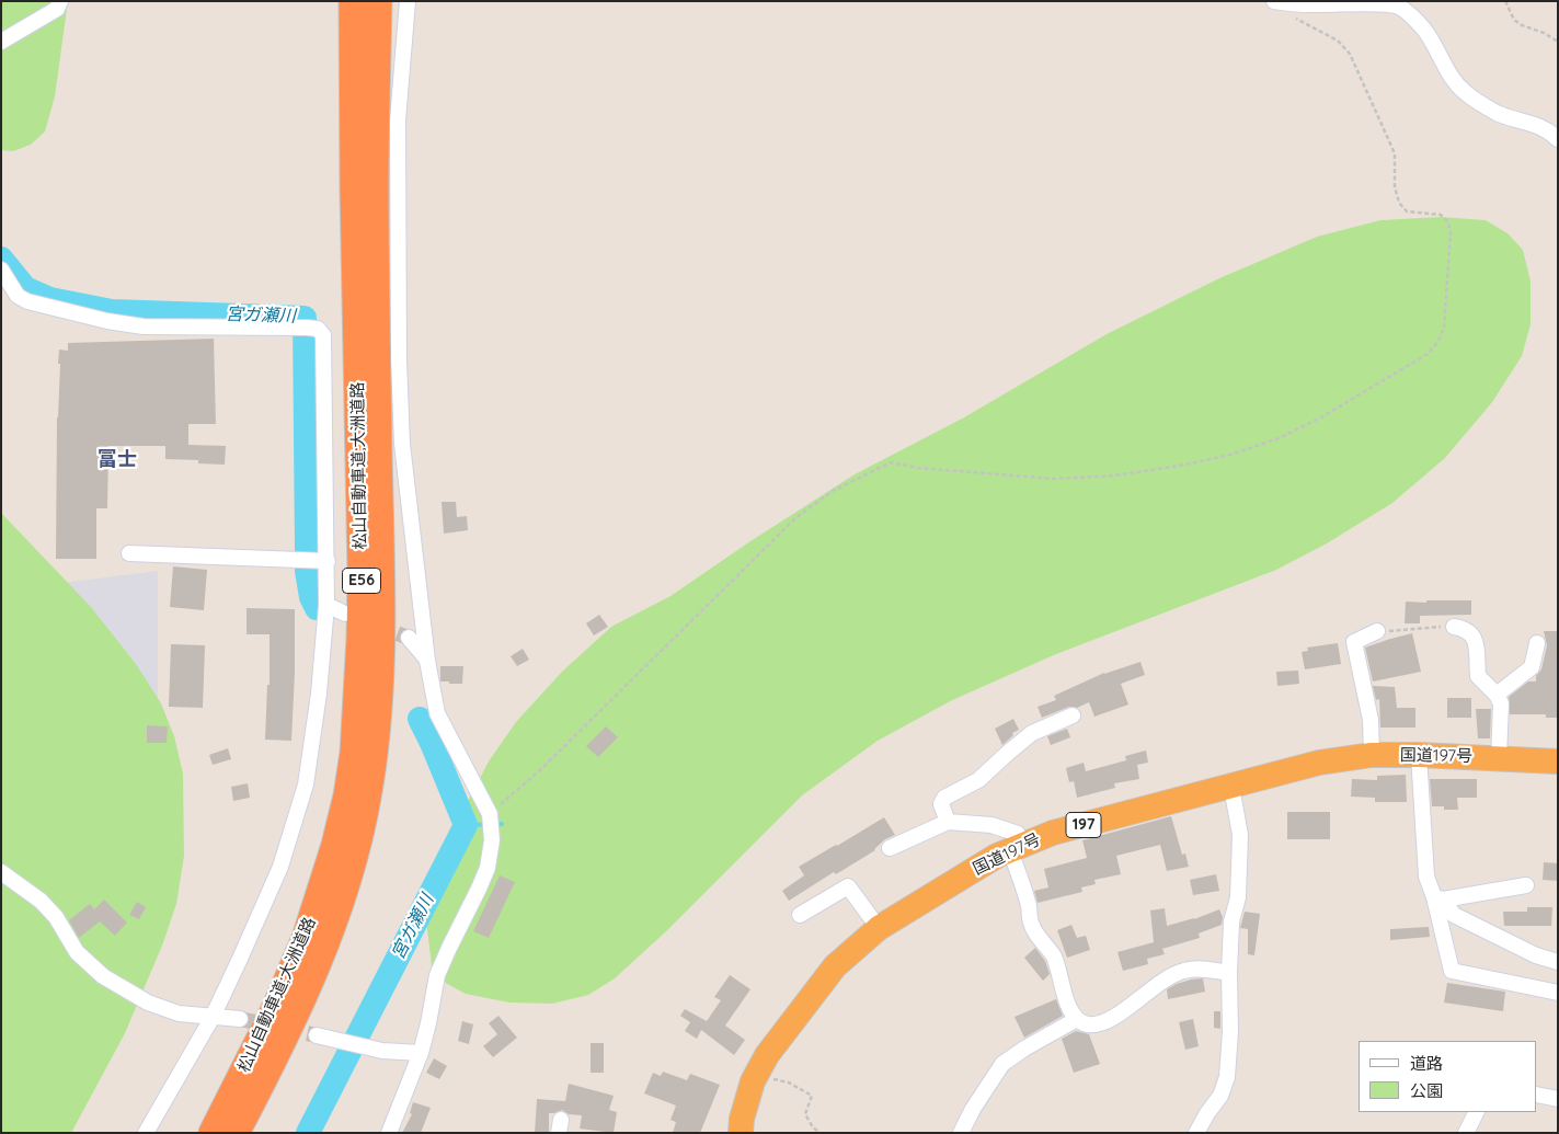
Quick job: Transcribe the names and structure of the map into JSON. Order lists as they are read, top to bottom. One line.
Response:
{"streets":{"highway":["松山自動車道;大洲道路","E56","国道197号","197"]},"districts":["冨士"],"water":["宮ガ瀬川"],"legend":["道路","公園"]}
